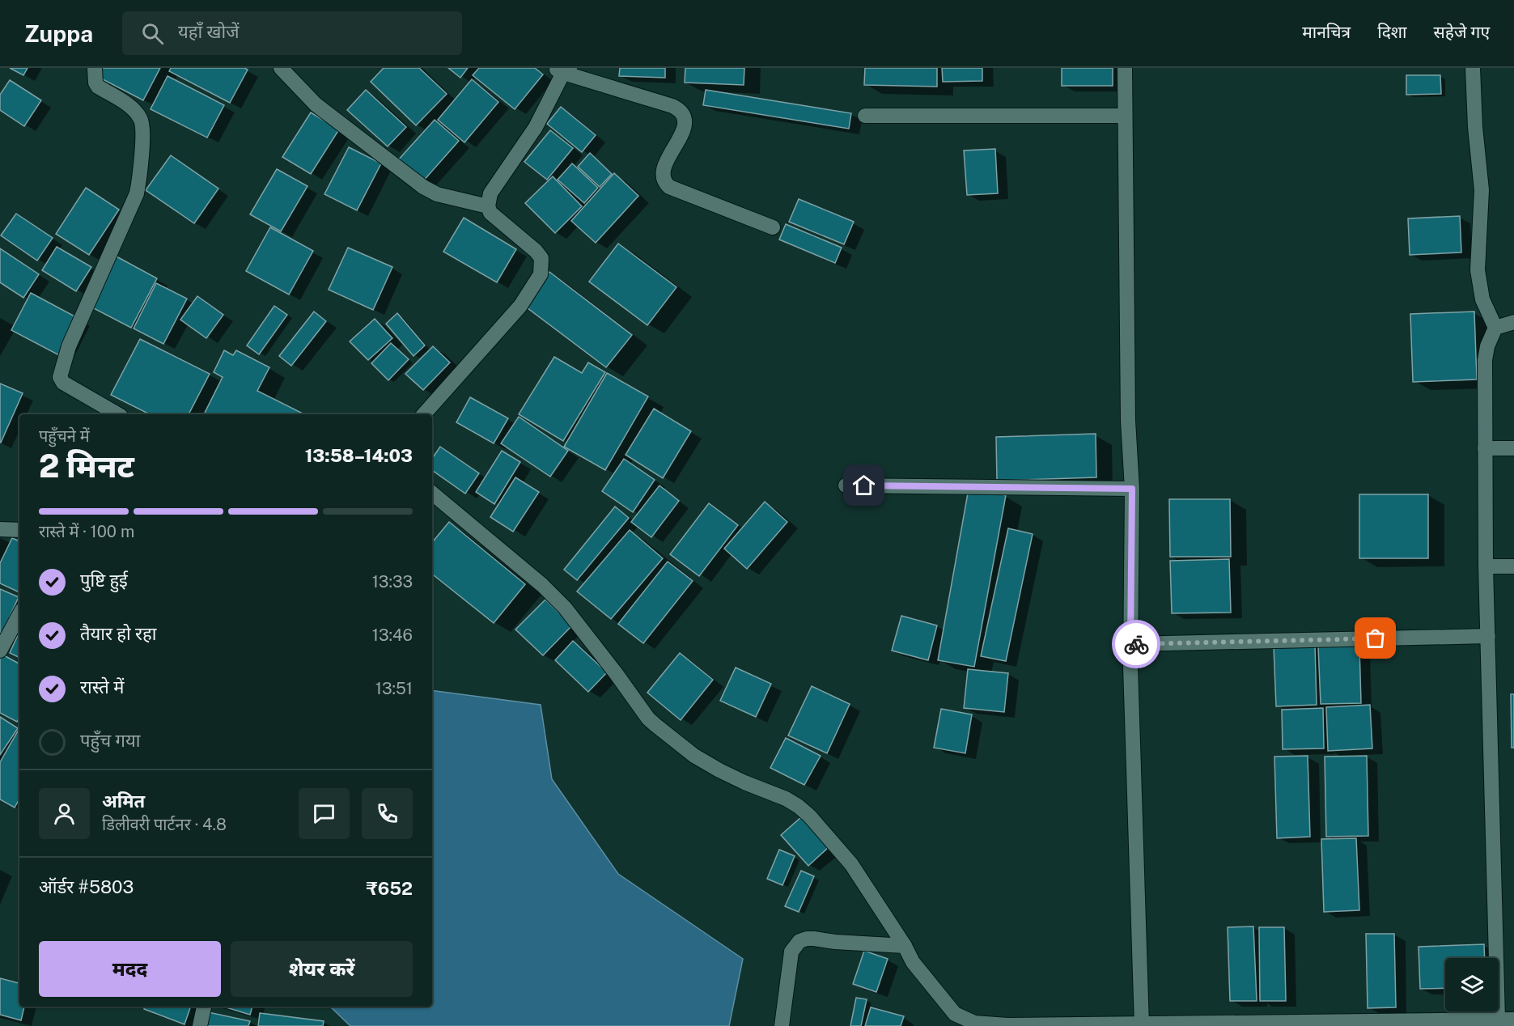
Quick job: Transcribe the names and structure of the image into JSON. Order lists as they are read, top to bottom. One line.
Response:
{"page":{"header":"Zuppa","search":"यहाँ खोजें","nav":["मानचित्र","दिशा","सहेजे गए"],"heading":["2 मिनट","पहुँचने में","13:58–14:03"],"panel":["अमित","डिलीवरी पार्टनर · 4.8","ऑर्डर #5803","₹652"],"bar":"रास्ते में · 100 m","list":[["पुष्टि हुई","13:33"],["तैयार हो रहा","13:46"],["रास्ते में","13:51"],"पहुँच गया"],"buttons":["मदद","शेयर करें"]}}
